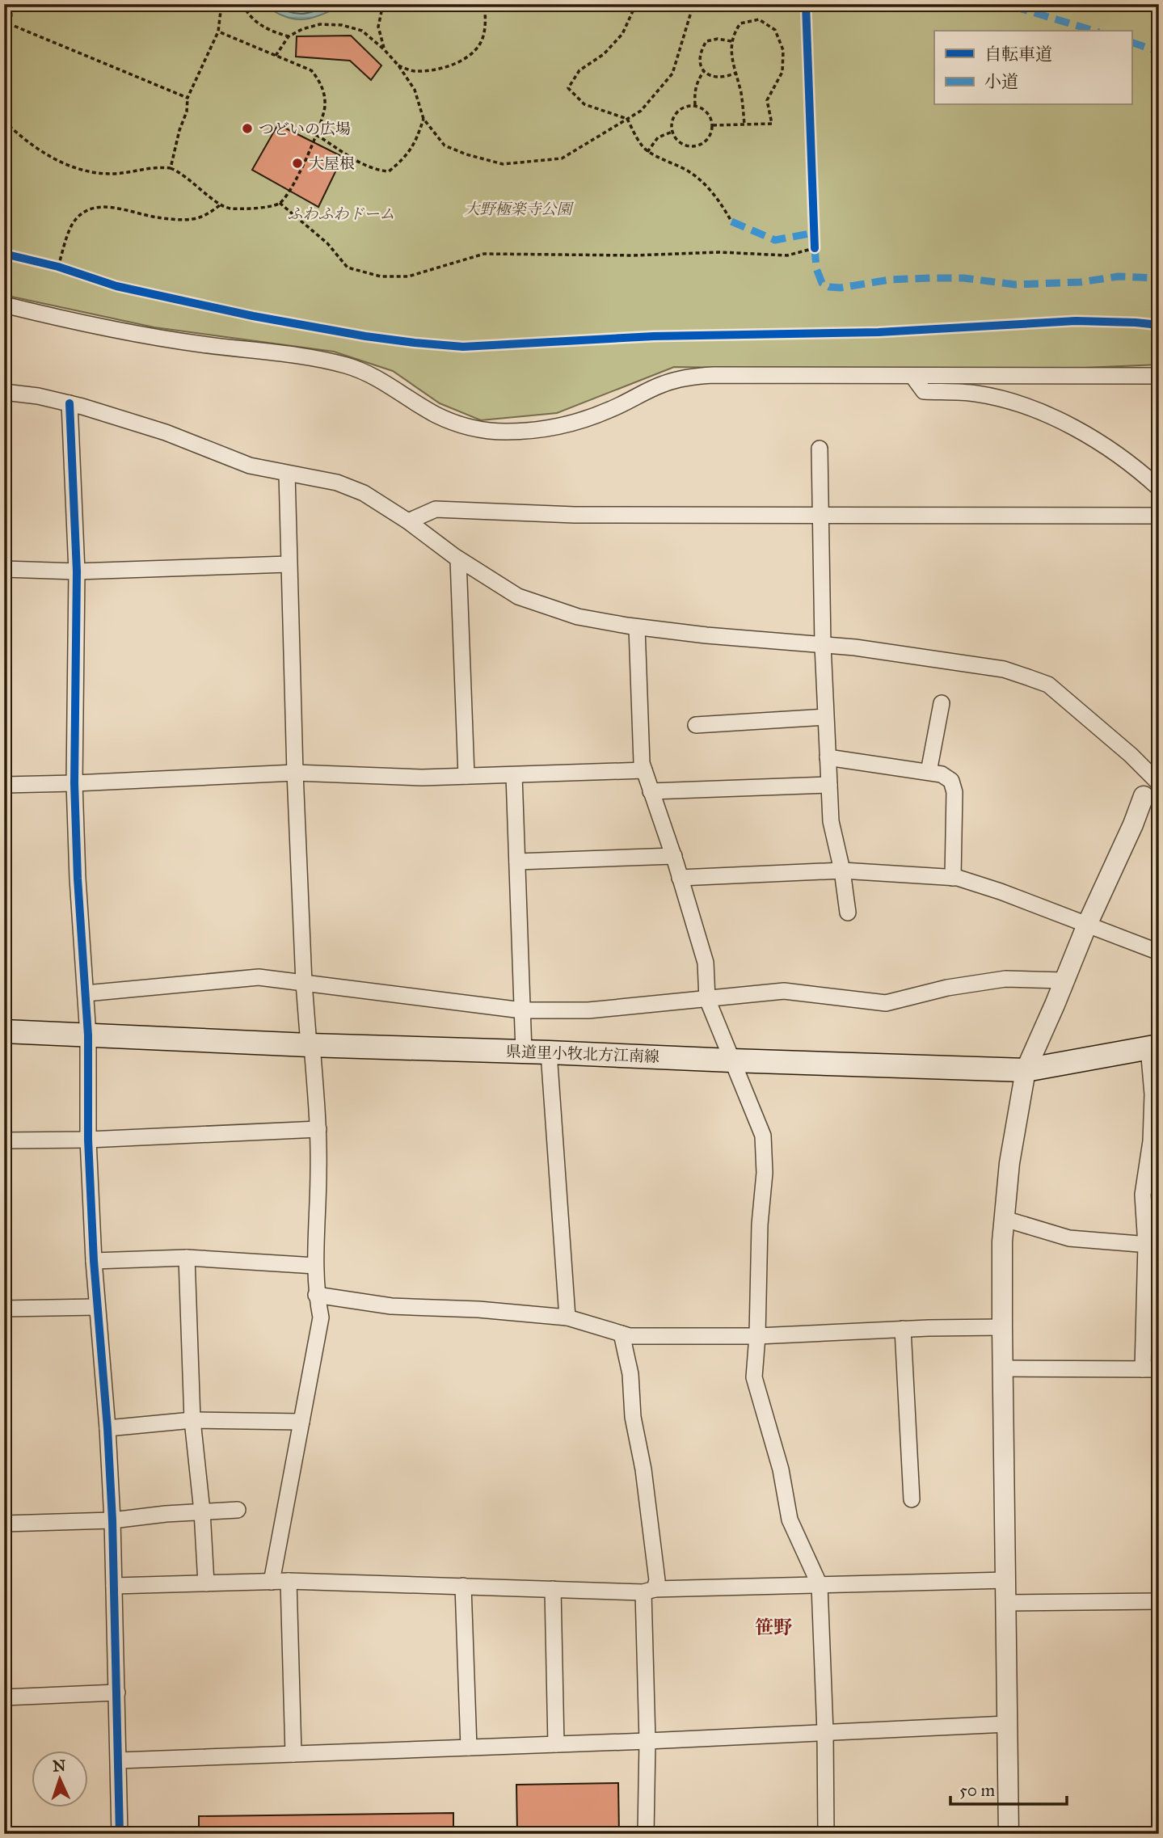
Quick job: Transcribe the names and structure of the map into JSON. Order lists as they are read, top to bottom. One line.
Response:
{"streets":{"main road":["県道里小牧北方江南線"]},"districts":["笹野"],"parks":["大野極楽寺公園","ふわふわドーム"],"places":["つどいの広場","大屋根"],"legend":["自転車道","小道"],"scale_bar":"50 m","north":"top"}
